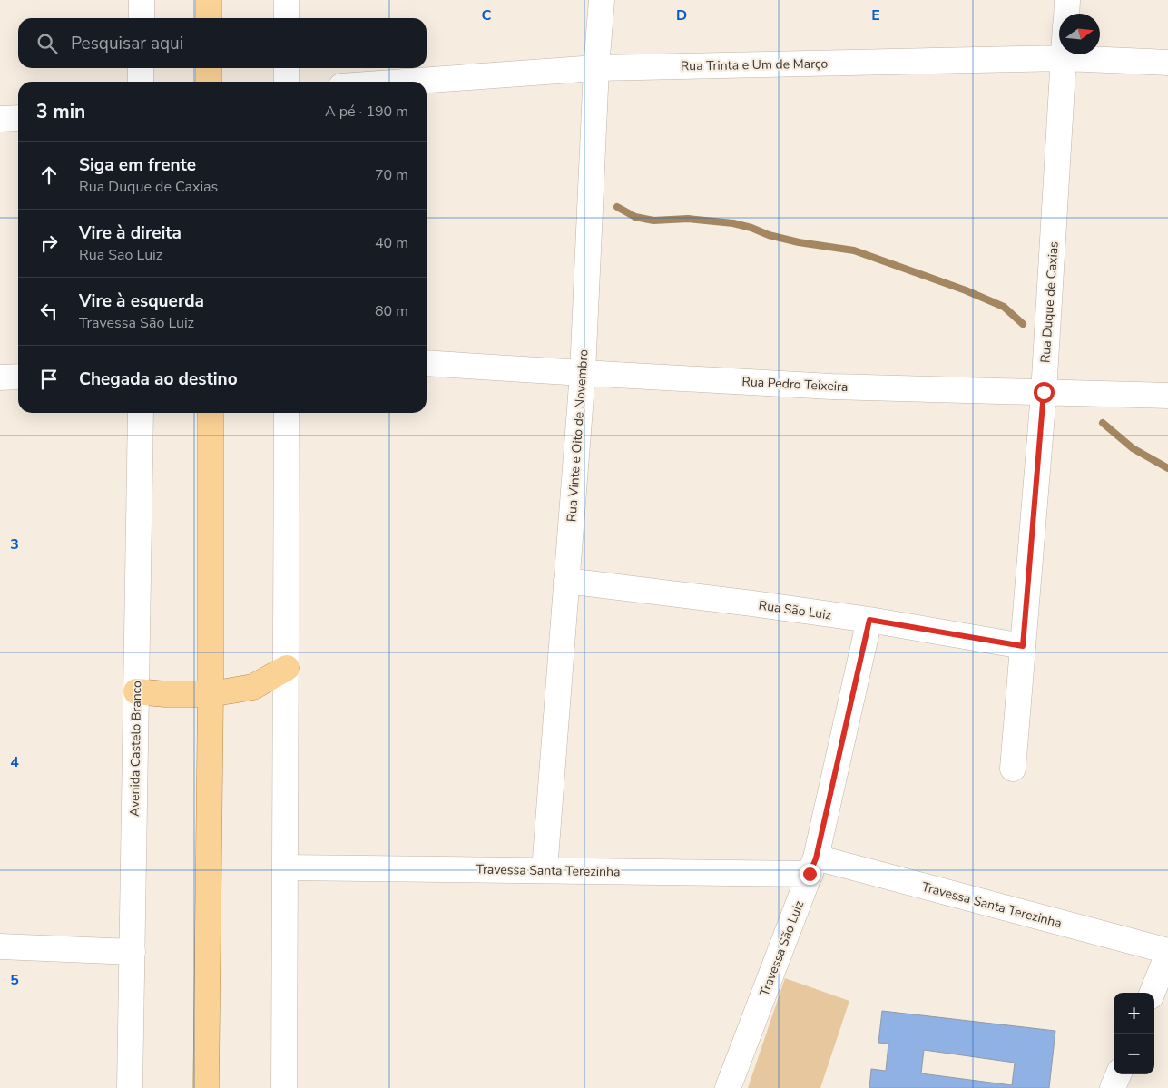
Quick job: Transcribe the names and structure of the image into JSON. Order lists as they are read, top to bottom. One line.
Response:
{"streets":{"street":["Rua Trinta e Um de Março","Rua Duque de Caxias","Rua Pedro Teixeira","Rua Vinte e Oito de Novembro","Rua São Luiz","Avenida Castelo Branco","Travessa Santa Terezinha","Travessa São Luiz"]},"crossings":[["Rua Trinta e Um de Março","Rua Duque de Caxias"],["Rua Trinta e Um de Março","Rua Vinte e Oito de Novembro"],["Rua Duque de Caxias","Rua Pedro Teixeira"],["Rua Duque de Caxias","Rua São Luiz"],["Rua Pedro Teixeira","Rua Vinte e Oito de Novembro"],["Rua Vinte e Oito de Novembro","Rua São Luiz"],["Rua Vinte e Oito de Novembro","Travessa Santa Terezinha"],["Rua São Luiz","Travessa São Luiz"],["Travessa Santa Terezinha","Travessa São Luiz"]],"north":"right","page":{"search":"Pesquisar aqui","heading":["3 min","A pé · 190 m"],"list":[["Siga em frente","Rua Duque de Caxias","70 m"],["Vire à direita","Rua São Luiz","40 m"],["Vire à esquerda","Travessa São Luiz","80 m"],"Chegada ao destino"],"map_buttons":["+","−"]},"grid":{"columns":["C","D","E"],"rows":["3","4","5"]}}
